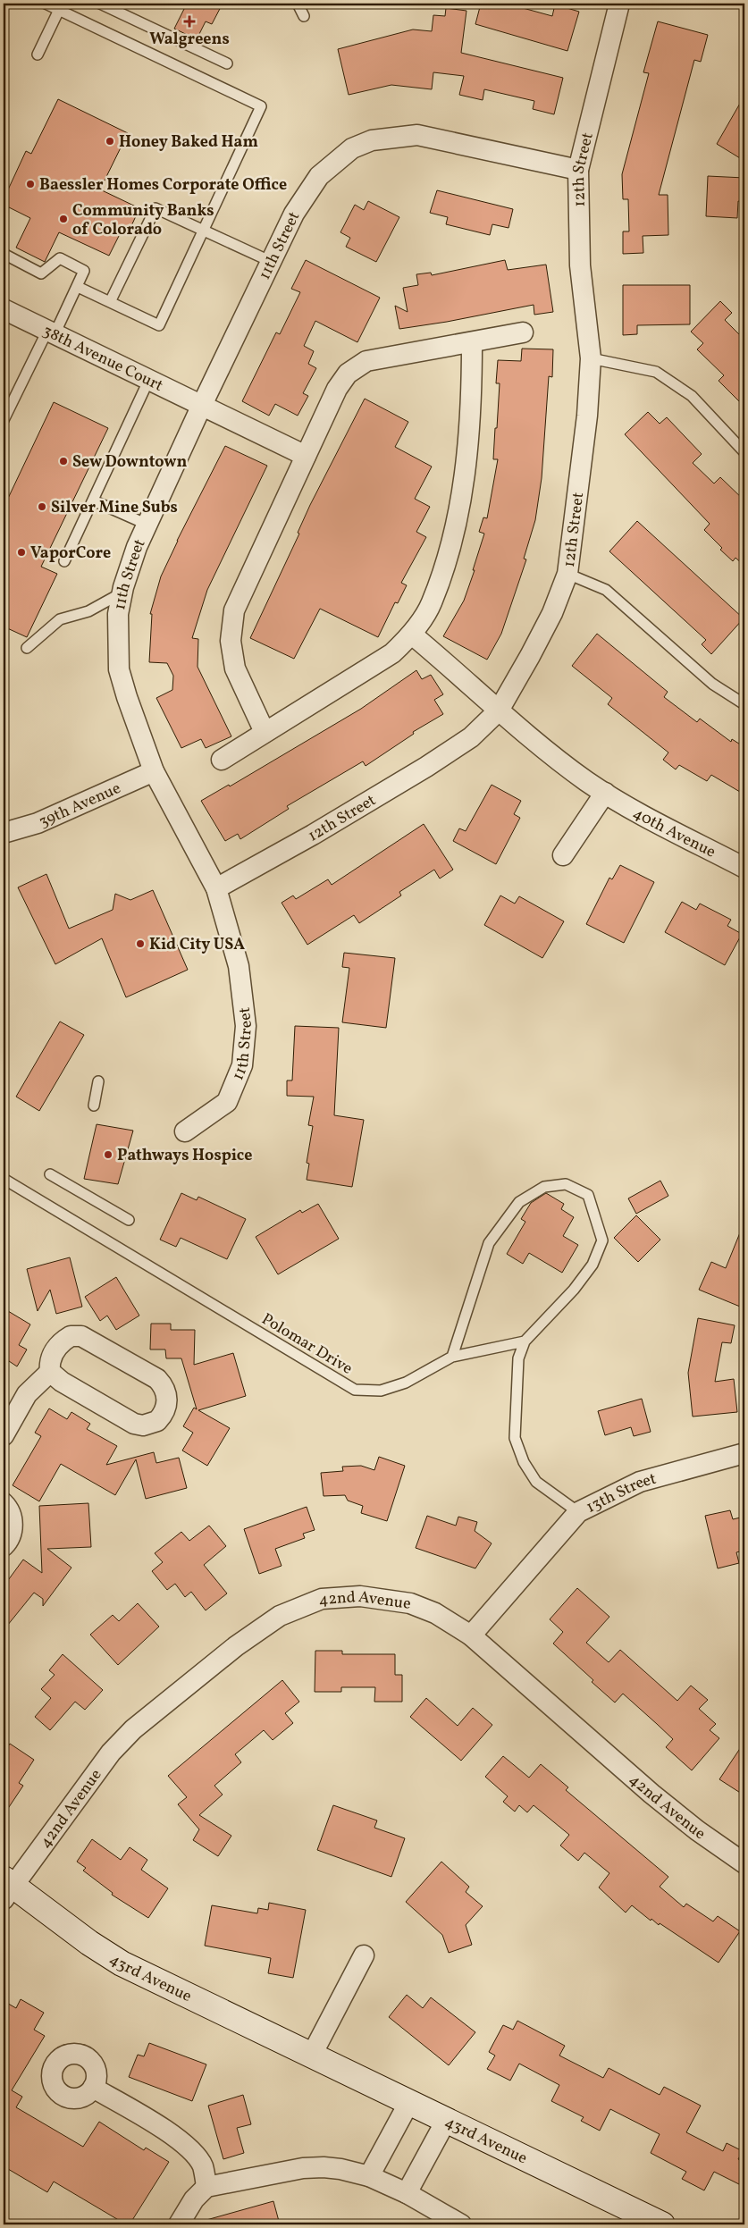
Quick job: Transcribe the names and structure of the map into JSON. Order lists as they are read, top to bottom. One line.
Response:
{"streets":{"street":["12th Street","11th Street","38th Avenue Court","39th Avenue","40th Avenue","13th Street","42nd Avenue","43rd Avenue"],"lane":["Polomar Drive"]},"crossings":[["12th Street","11th Street"],["12th Street","40th Avenue"],["11th Street","38th Avenue Court"],["11th Street","39th Avenue"],["13th Street","42nd Avenue"],["42nd Avenue","43rd Avenue"]],"places":{"health":["Walgreens"],"other":["Honey Baked Ham","Baessler Homes Corporate Office","Community Banks of Colorado","Sew Downtown","Silver Mine Subs","VaporCore","Kid City USA","Pathways Hospice"]}}
